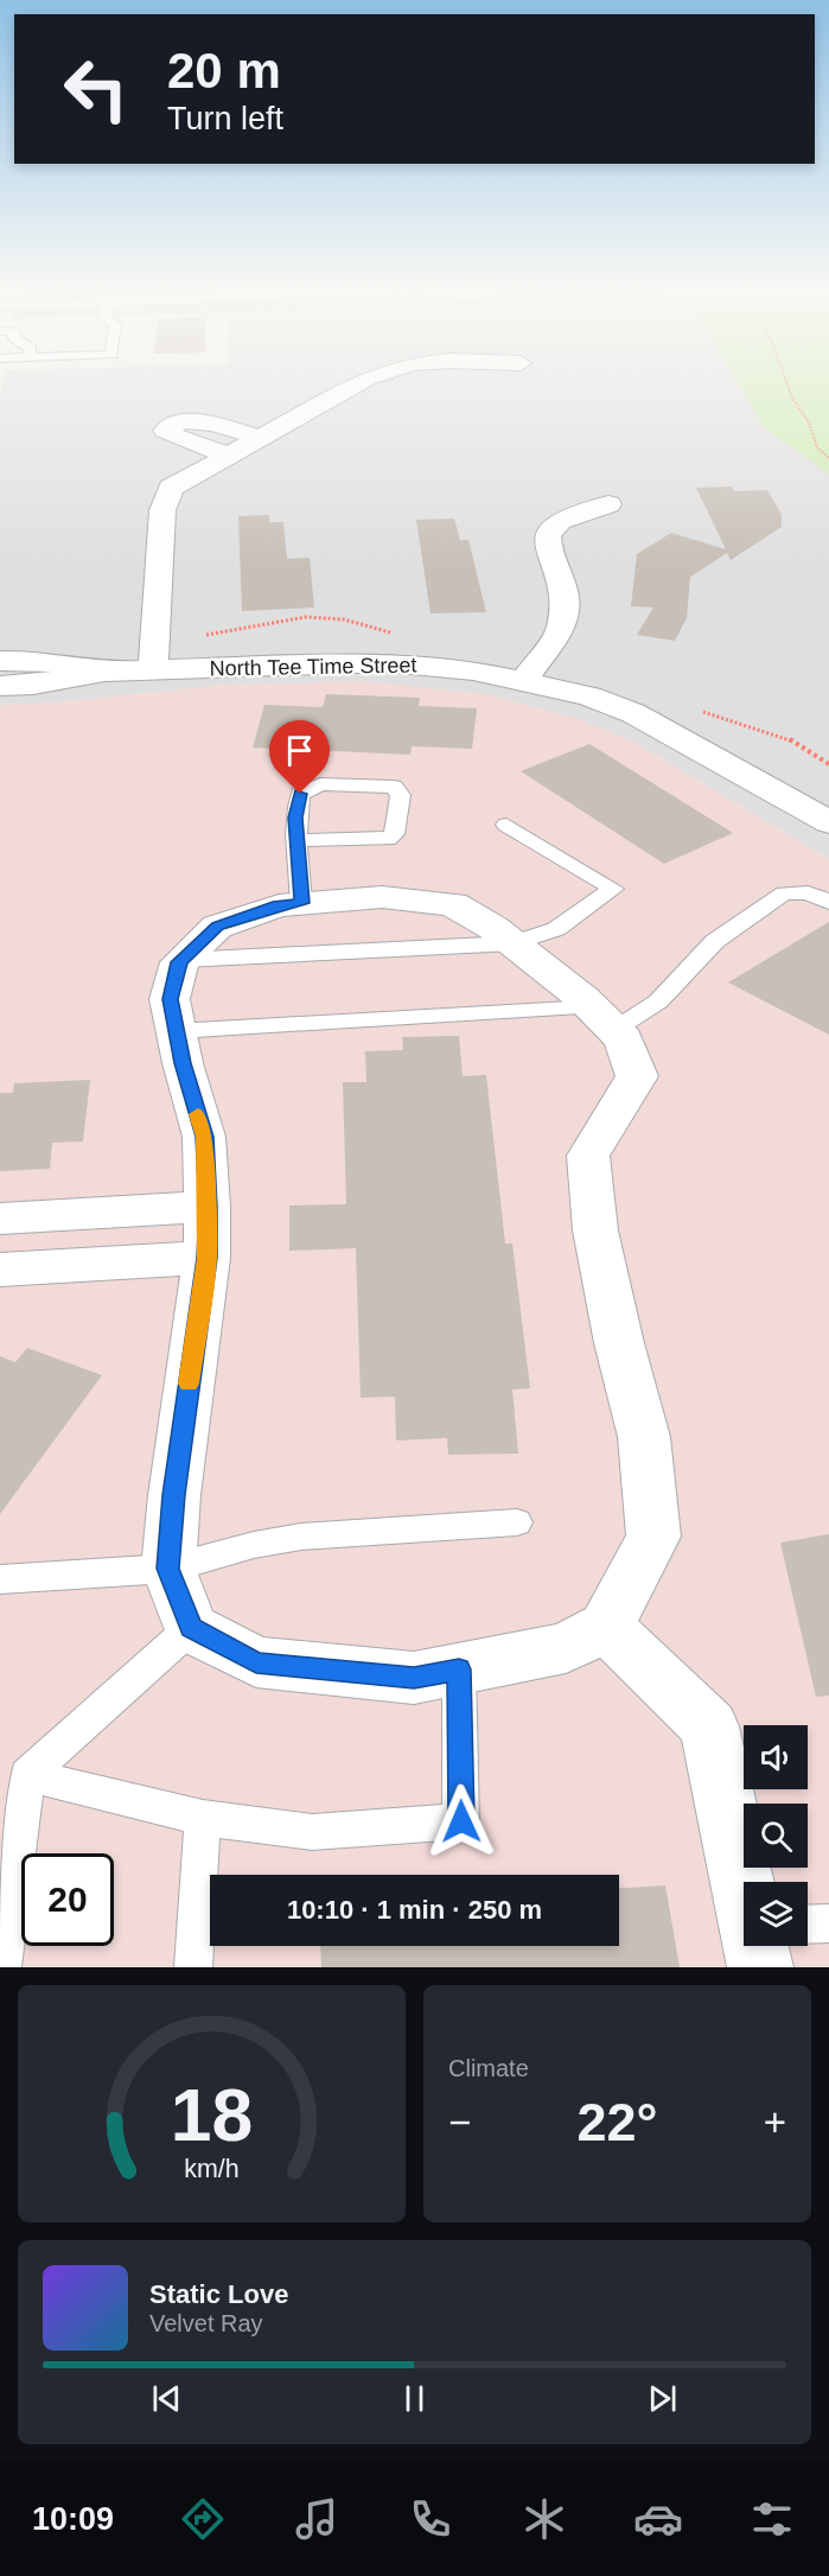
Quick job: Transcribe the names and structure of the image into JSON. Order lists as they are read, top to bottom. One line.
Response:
{"streets":{"street":["North Tee Time Street"]},"page":{"turn":["20 m","Turn left"],"limit":"20","trip":"10:10 · 1 min · 250 m","tile":"Climate","heat":["−","22°","+"],"song":["Static Love","Velvet Ray"],"tabs":"10:09","gauge":["18","km/h"]}}
